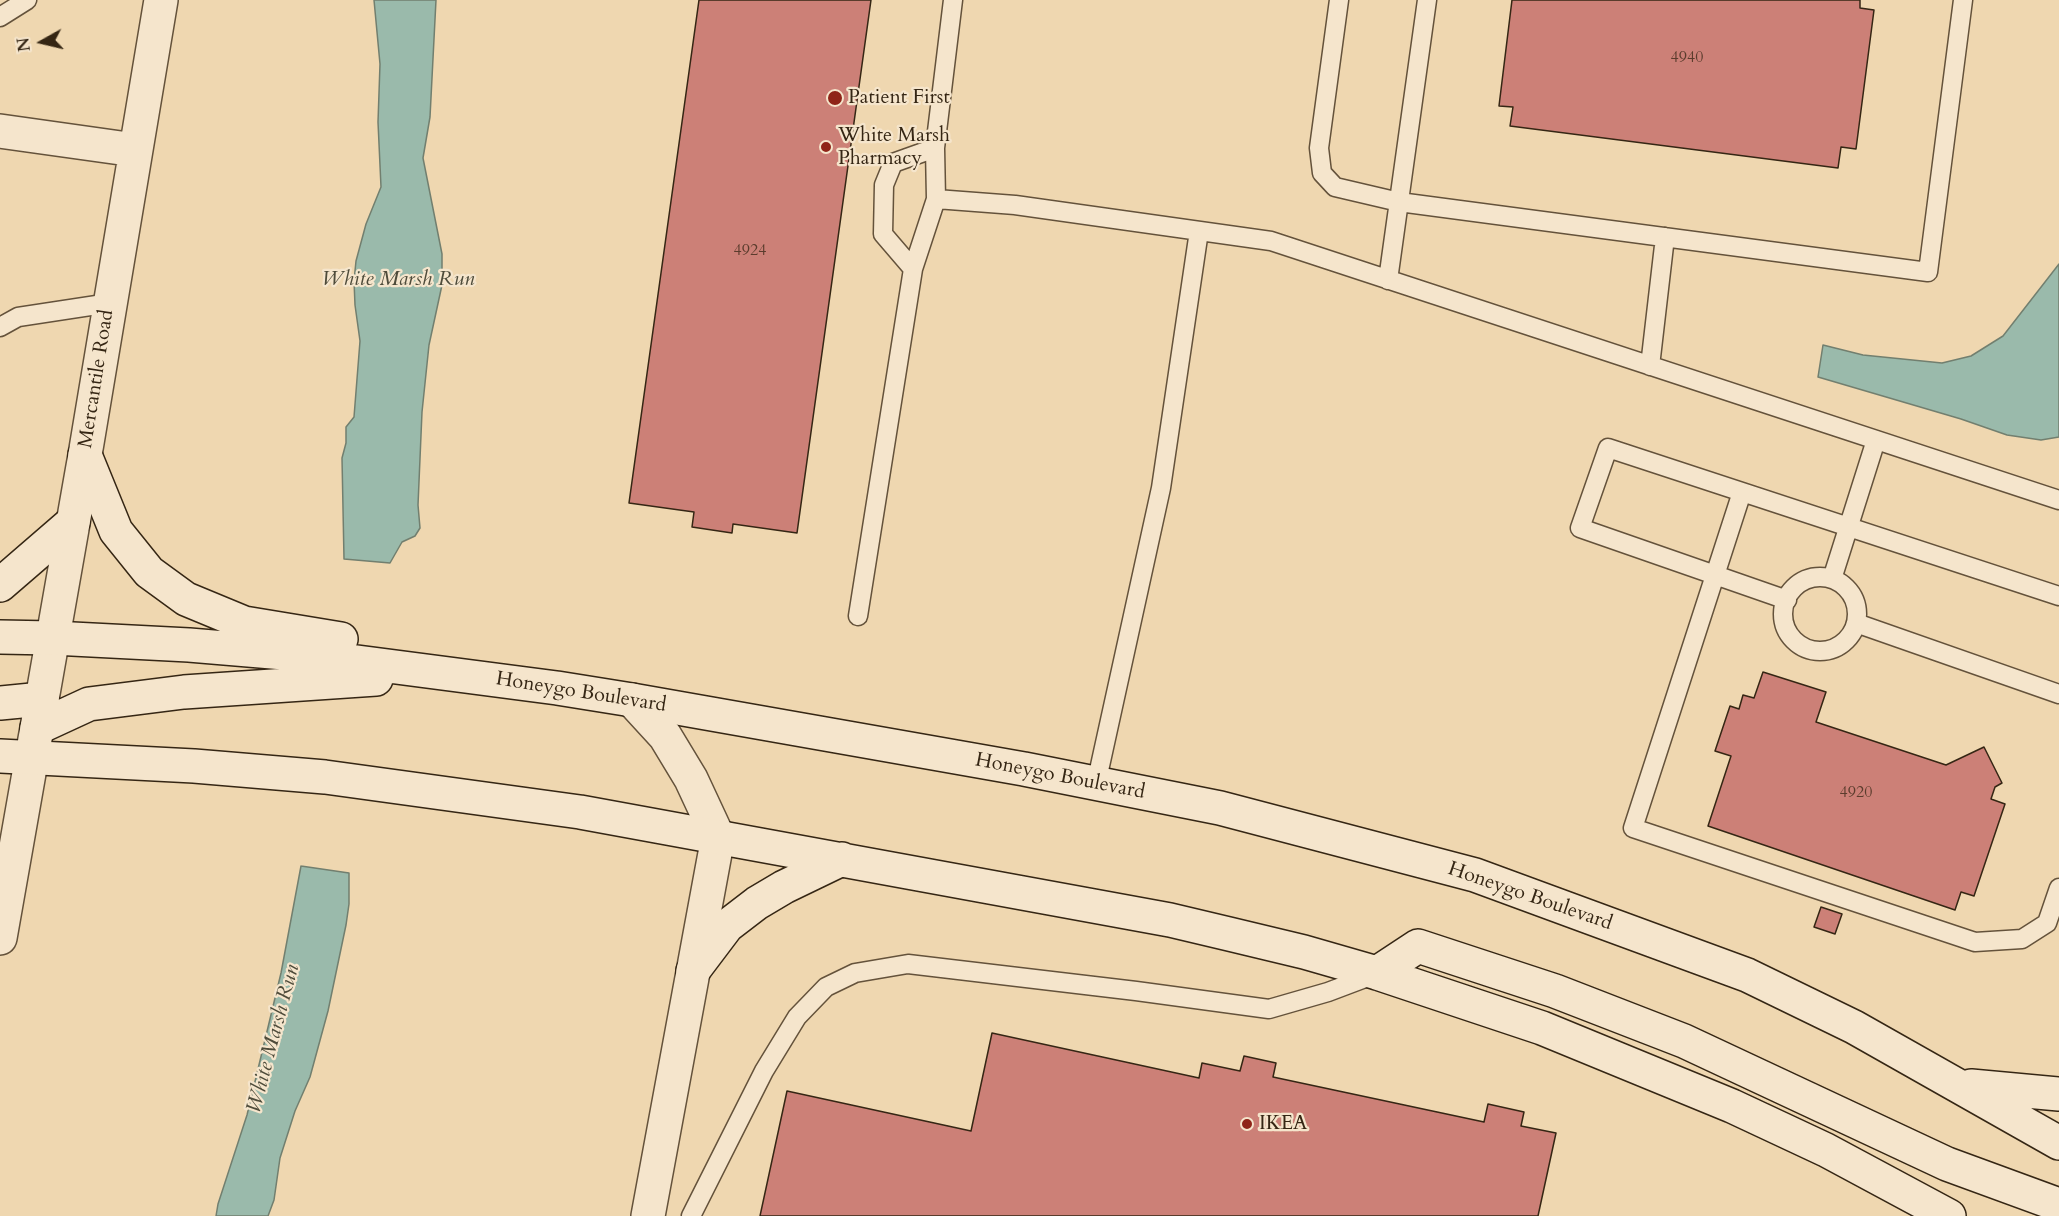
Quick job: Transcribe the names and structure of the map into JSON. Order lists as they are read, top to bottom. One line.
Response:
{"streets":{"main road":["Mercantile Road","Honeygo Boulevard"]},"crossings":[["Mercantile Road","Honeygo Boulevard"]],"water":["White Marsh Run"],"places":["Patient First","White Marsh Pharmacy","IKEA"],"house_numbers":["4940","4924","4920"],"north":"left"}
